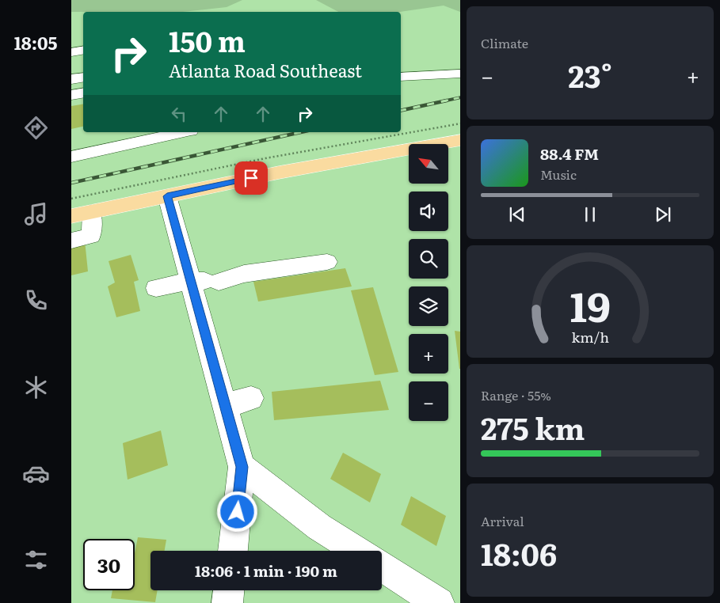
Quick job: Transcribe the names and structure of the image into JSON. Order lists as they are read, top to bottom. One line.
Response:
{"north":"top left","page":{"tabs":"18:05","tile":["Climate",["Range · 55%","275 km"],["Arrival","18:06"]],"turn":["150 m","Atlanta Road Southeast"],"heat":["−","23°","+"],"song":["88.4 FM","Music"],"map_buttons":["+","−"],"limit":"30","trip":"18:06 · 1 min · 190 m","gauge":["19","km/h"]}}
